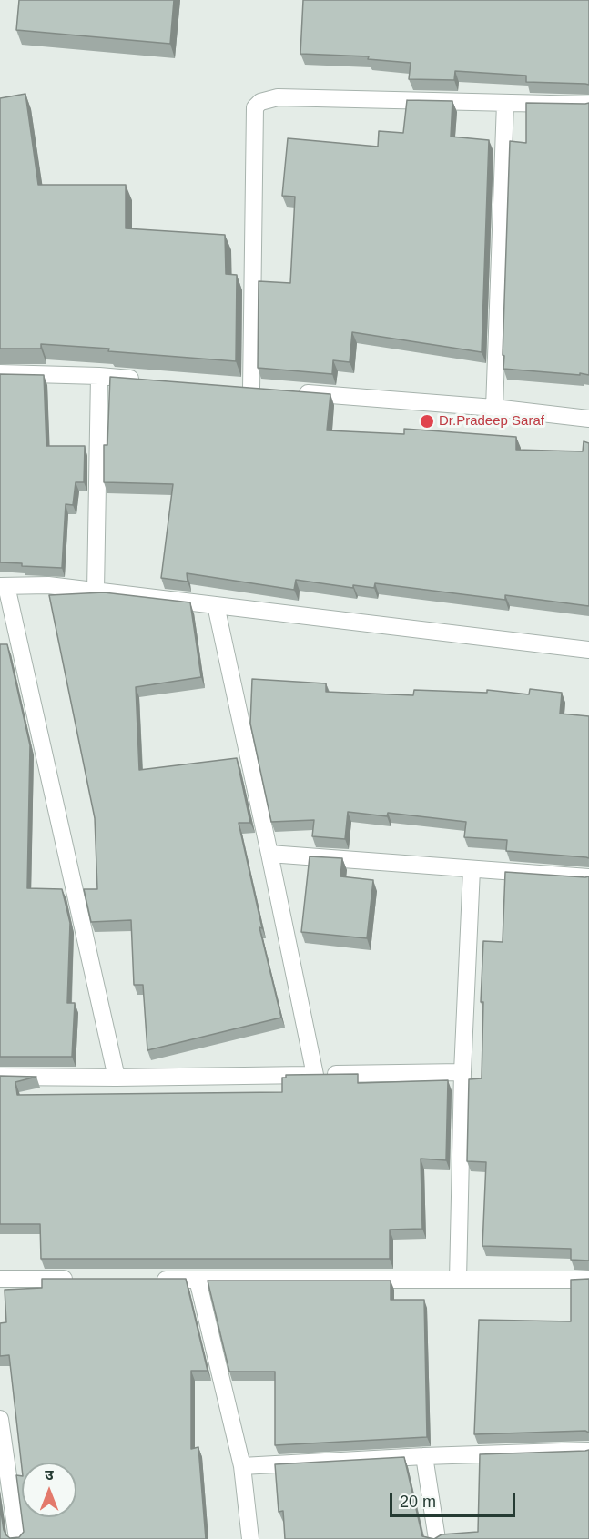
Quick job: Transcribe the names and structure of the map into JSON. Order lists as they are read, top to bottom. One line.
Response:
{"places":["Dr.Pradeep Saraf"],"scale_bar":"20 m","north":"top"}
